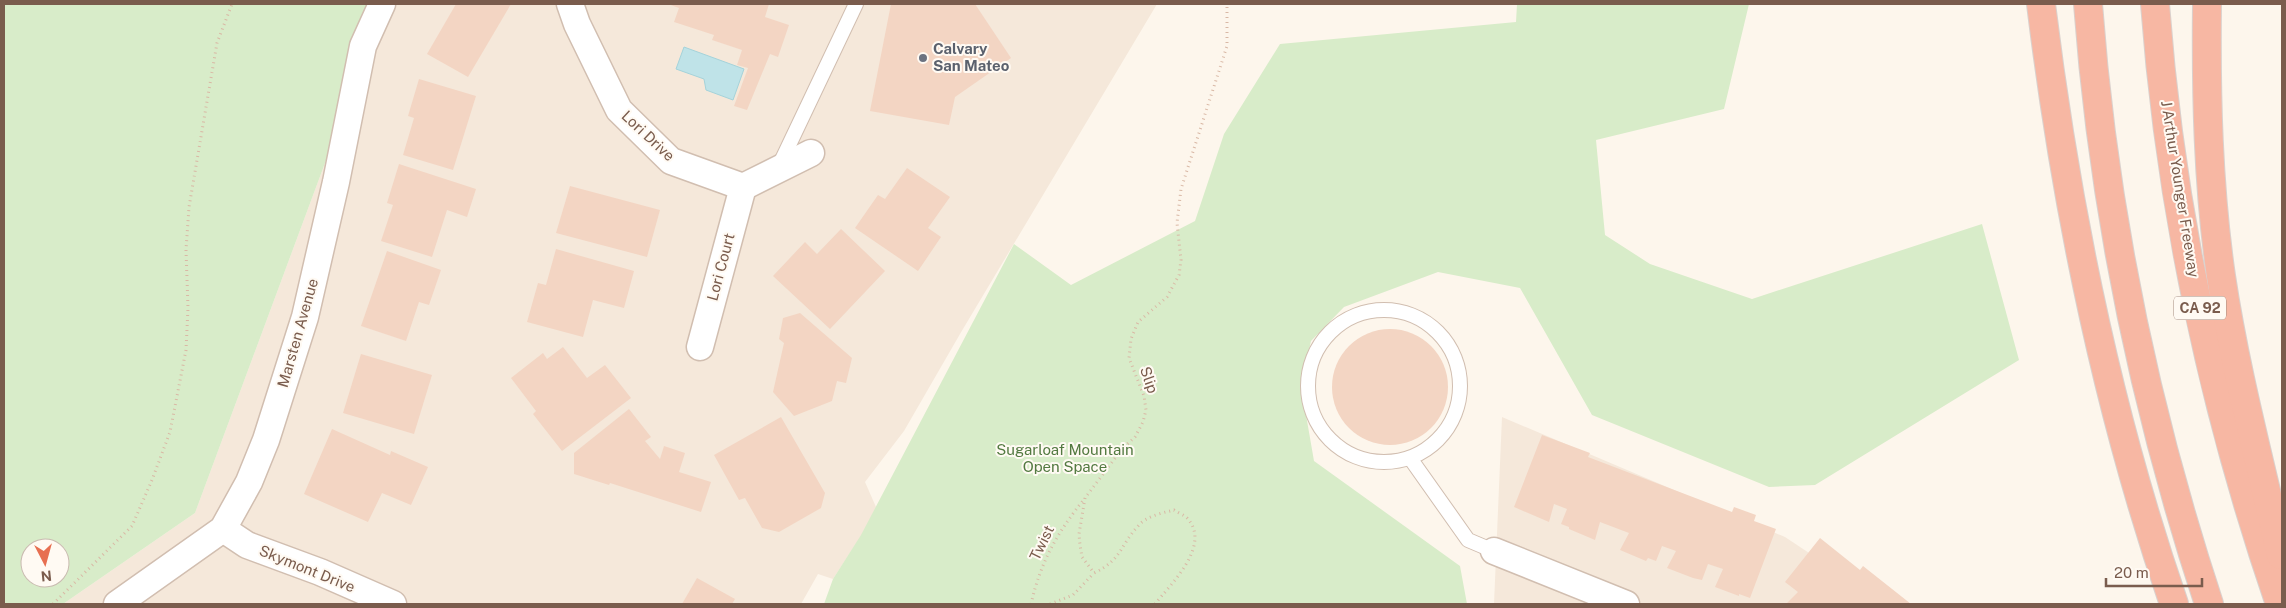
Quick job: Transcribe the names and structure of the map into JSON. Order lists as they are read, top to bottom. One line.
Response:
{"streets":{"highway":["J Arthur Younger Freeway","CA 92"],"street":["Lori Drive","Lori Court","Marsten Avenue","Skymont Drive"],"path":["Slip","Twist"]},"crossings":[["Lori Drive","Lori Court"],["Marsten Avenue","Skymont Drive"],["Slip","Twist"]],"parks":["Sugarloaf Mountain Open Space"],"places":["Calvary San Mateo"],"scale_bar":"20 m","north":"bottom"}
